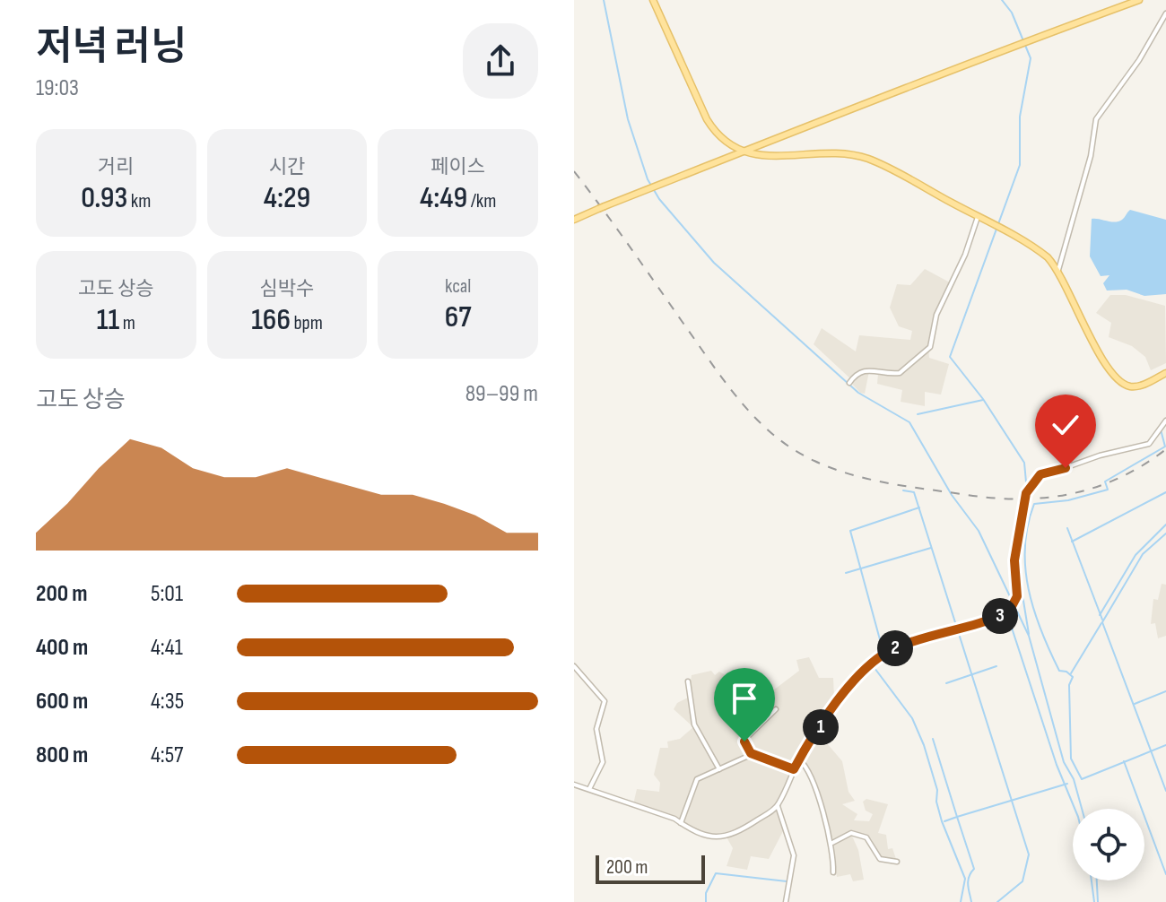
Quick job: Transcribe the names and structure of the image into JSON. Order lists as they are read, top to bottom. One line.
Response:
{"scale_bar":"200 m","page":{"heading":["저녁 러닝","19:03"],"stats":[["거리","0.93 km"],["시간","4:29"],["페이스","4:49 /km"],["고도 상승","11 m"],["심박수","166 bpm"],["kcal","67"]],"chart":["고도 상승","89–99 m"],"list":[{"name":"200 m","note":"5:01"},{"name":"400 m","note":"4:41"},{"name":"600 m","note":"4:35"},{"name":"800 m","note":"4:57"}],"pins":["3","2","1"],"scale":"200 m"}}
